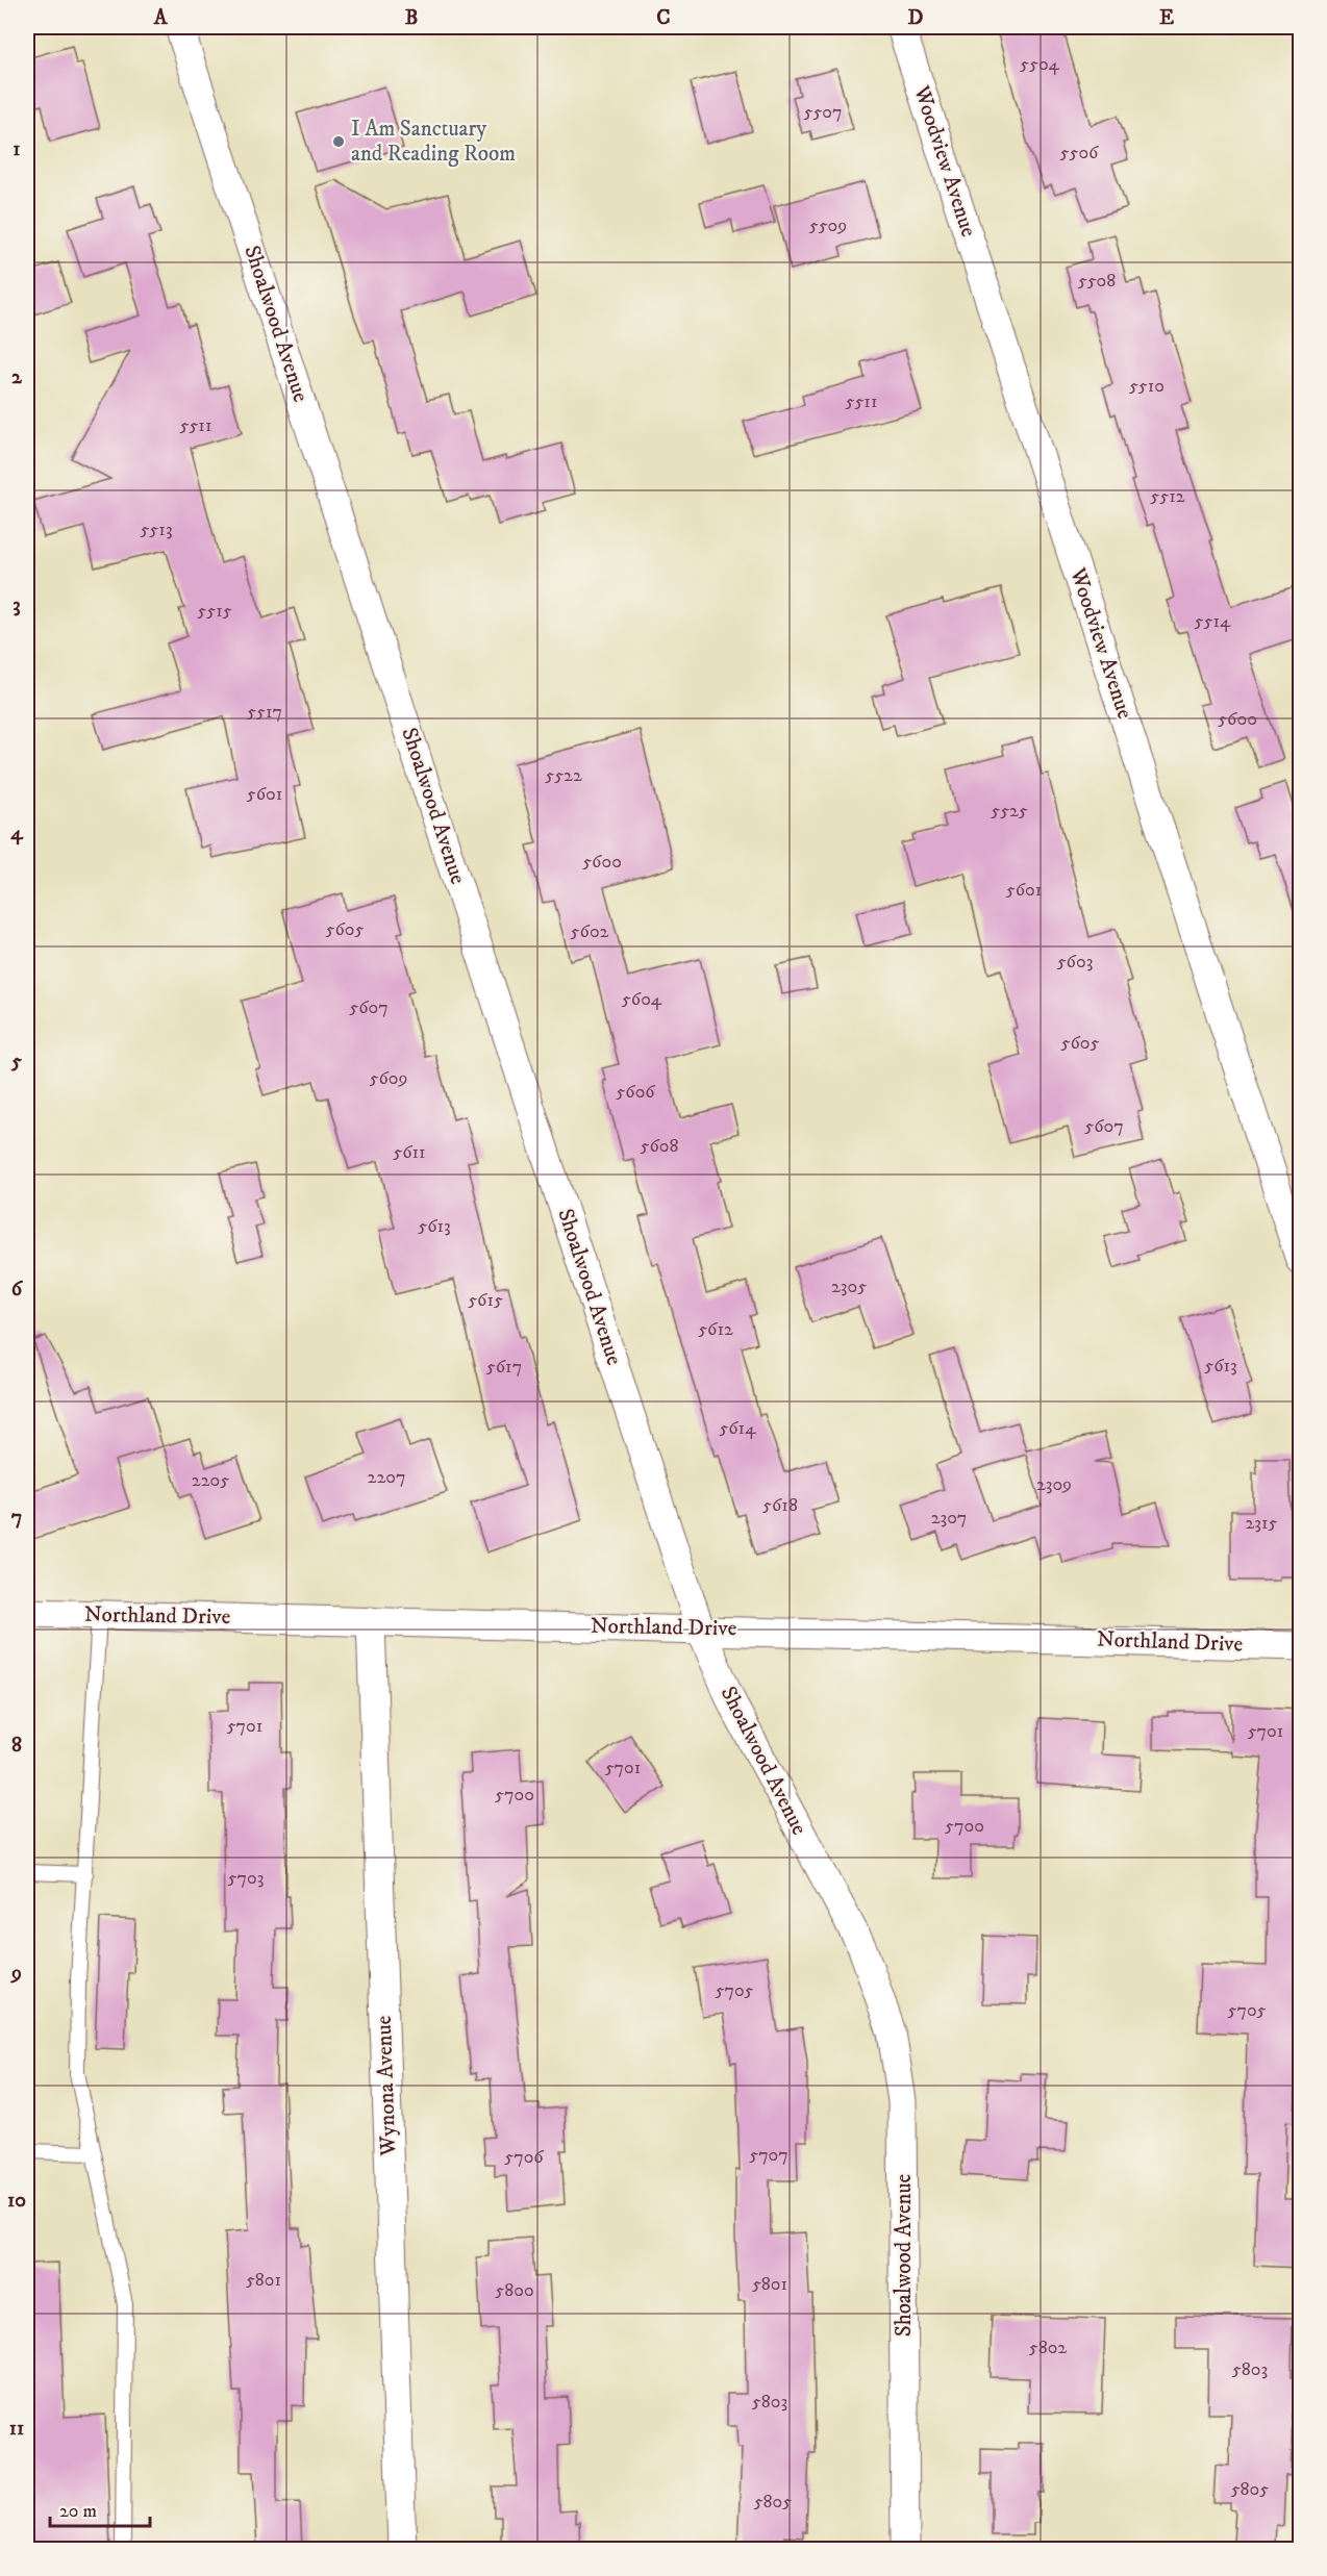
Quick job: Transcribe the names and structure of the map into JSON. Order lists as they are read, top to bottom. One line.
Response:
{"streets":{"street":["Woodview Avenue","Shoalwood Avenue","Northland Drive","Wynona Avenue"]},"crossings":[["Shoalwood Avenue","Northland Drive"],["Northland Drive","Wynona Avenue"]],"places":["I Am Sanctuary and Reading Room"],"house_numbers":["5504","5507","5506","5509","5508","5510","5511","5511","5512","5513","5515","5514","5517","5600","5522","5601","5525","5600","5601","5605","5602","5603","5604","5607","5605","5609","5606","5607","5608","5611","5613","2305","5615","5612","5613","5617","5614","2207","2205","2309","5618","2307","2315","5701","5701","5701","5700","5700","5703","5705","5705","5707","5706","5801","5801","5800","5802","5803","5803","5805","5805"],"scale_bar":"20 m","grid":{"columns":["A","B","C","D","E"],"rows":["1","2","3","4","5","6","7","8","9","10","11"]}}
